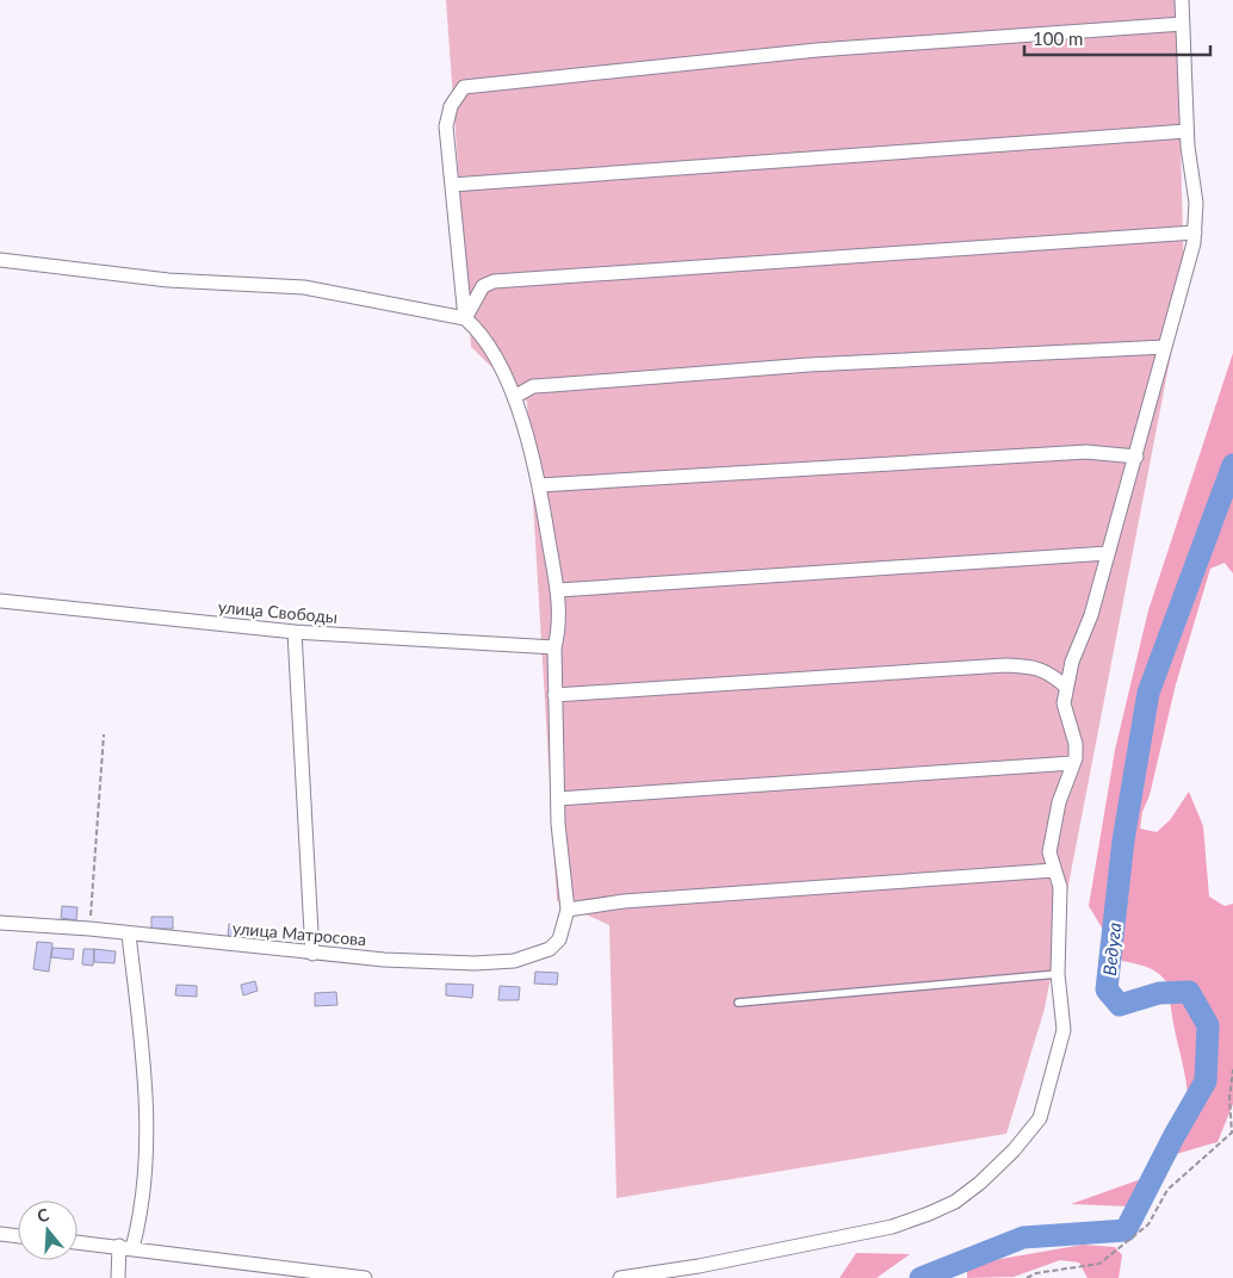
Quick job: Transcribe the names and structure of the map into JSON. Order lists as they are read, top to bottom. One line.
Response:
{"streets":{"street":["улица Свободы","улица Матросова"]},"water":["Ведуга"],"scale_bar":"100 m","north":"top"}
